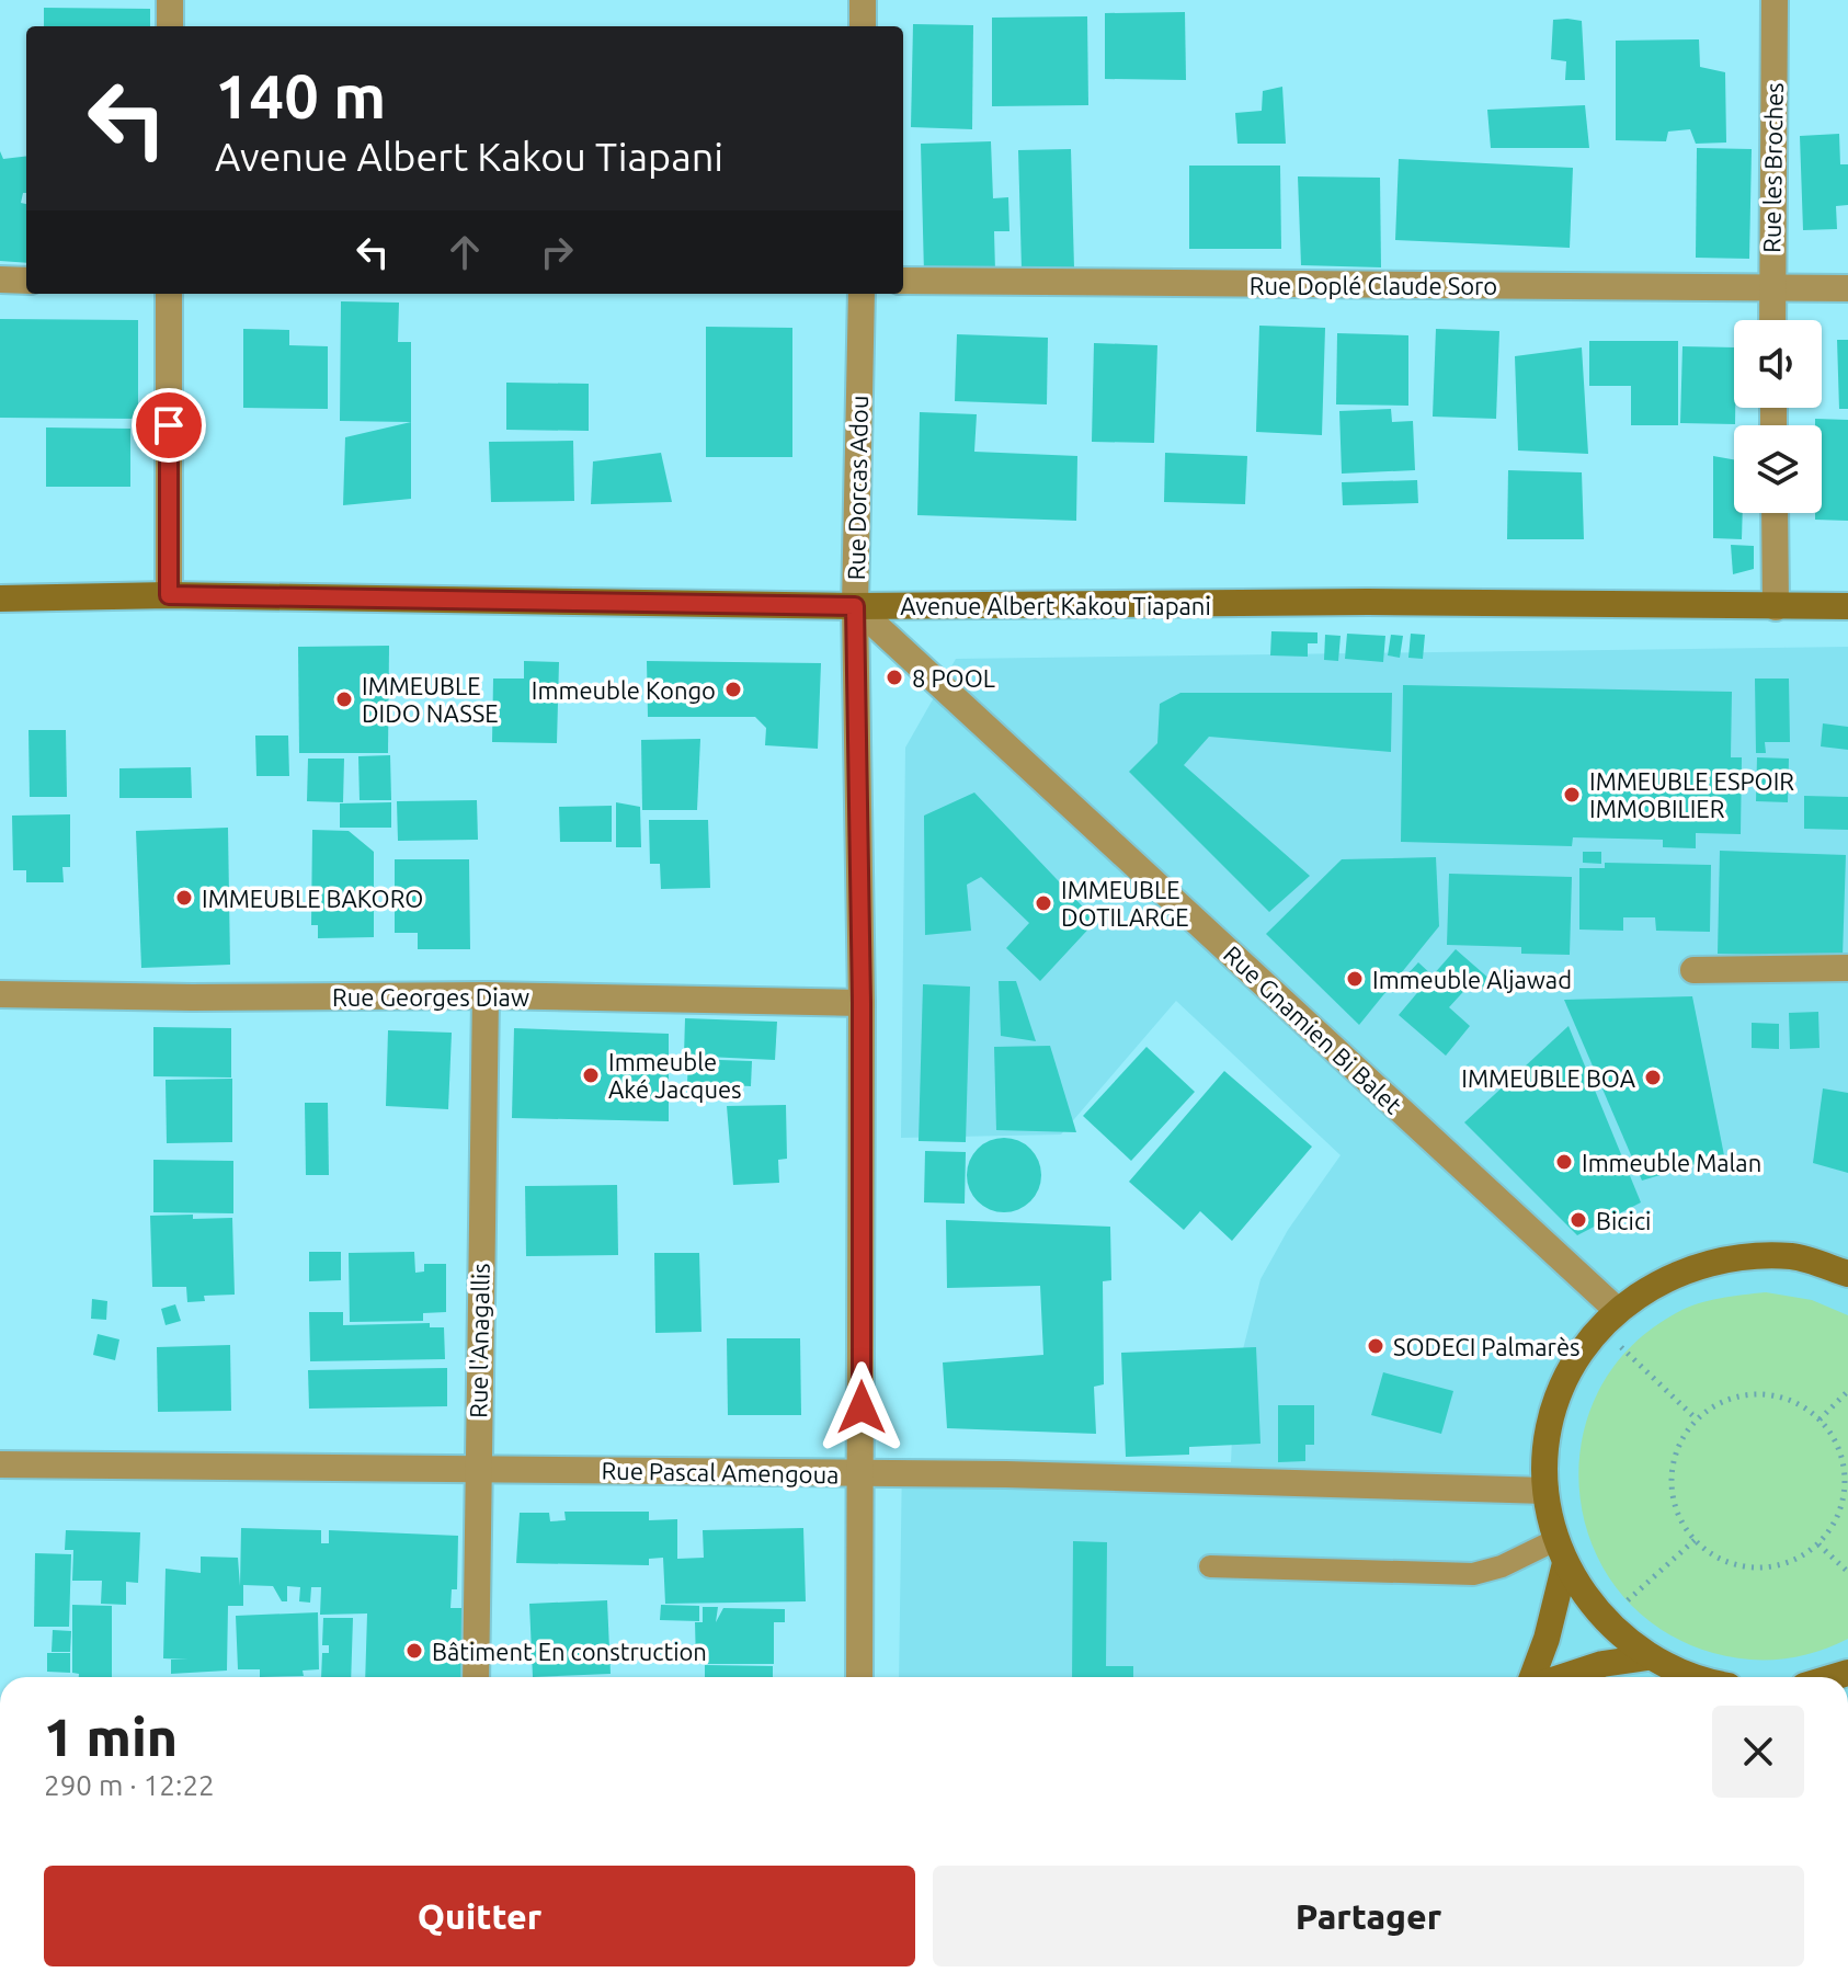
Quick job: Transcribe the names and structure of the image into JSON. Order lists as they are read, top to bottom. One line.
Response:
{"streets":{"street":["Rue les Broches","Rue Doplé Claude Soro","Rue Dorcas Adou","Avenue Albert Kakou Tiapani","Rue Georges Diaw","Rue Gnamien Bi Balet","Rue l'Anagallis","Rue Pascal Amengoua"]},"crossings":[["Rue les Broches","Rue Doplé Claude Soro"],["Rue Dorcas Adou","Avenue Albert Kakou Tiapani"],["Rue Dorcas Adou","Rue Georges Diaw"],["Rue Dorcas Adou","Rue Gnamien Bi Balet"],["Rue Dorcas Adou","Rue Pascal Amengoua"],["Avenue Albert Kakou Tiapani","Rue Gnamien Bi Balet"],["Rue Georges Diaw","Rue l'Anagallis"],["Rue l'Anagallis","Rue Pascal Amengoua"]],"places":["8 POOL","Immeuble Kongo","IMMEUBLE DIDO NASSE","IMMEUBLE ESPOIR IMMOBILIER","IMMEUBLE BAKORO","IMMEUBLE DOTILARGE","Immeuble Aljawad","Immeuble Aké Jacques","IMMEUBLE BOA","Immeuble Malan","Bicici","SODECI Palmarès","Bâtiment En construction"],"page":{"turn":["140 m","Avenue Albert Kakou Tiapani"],"heading":["1 min","290 m · 12:22"],"buttons":["Quitter","Partager"]}}
